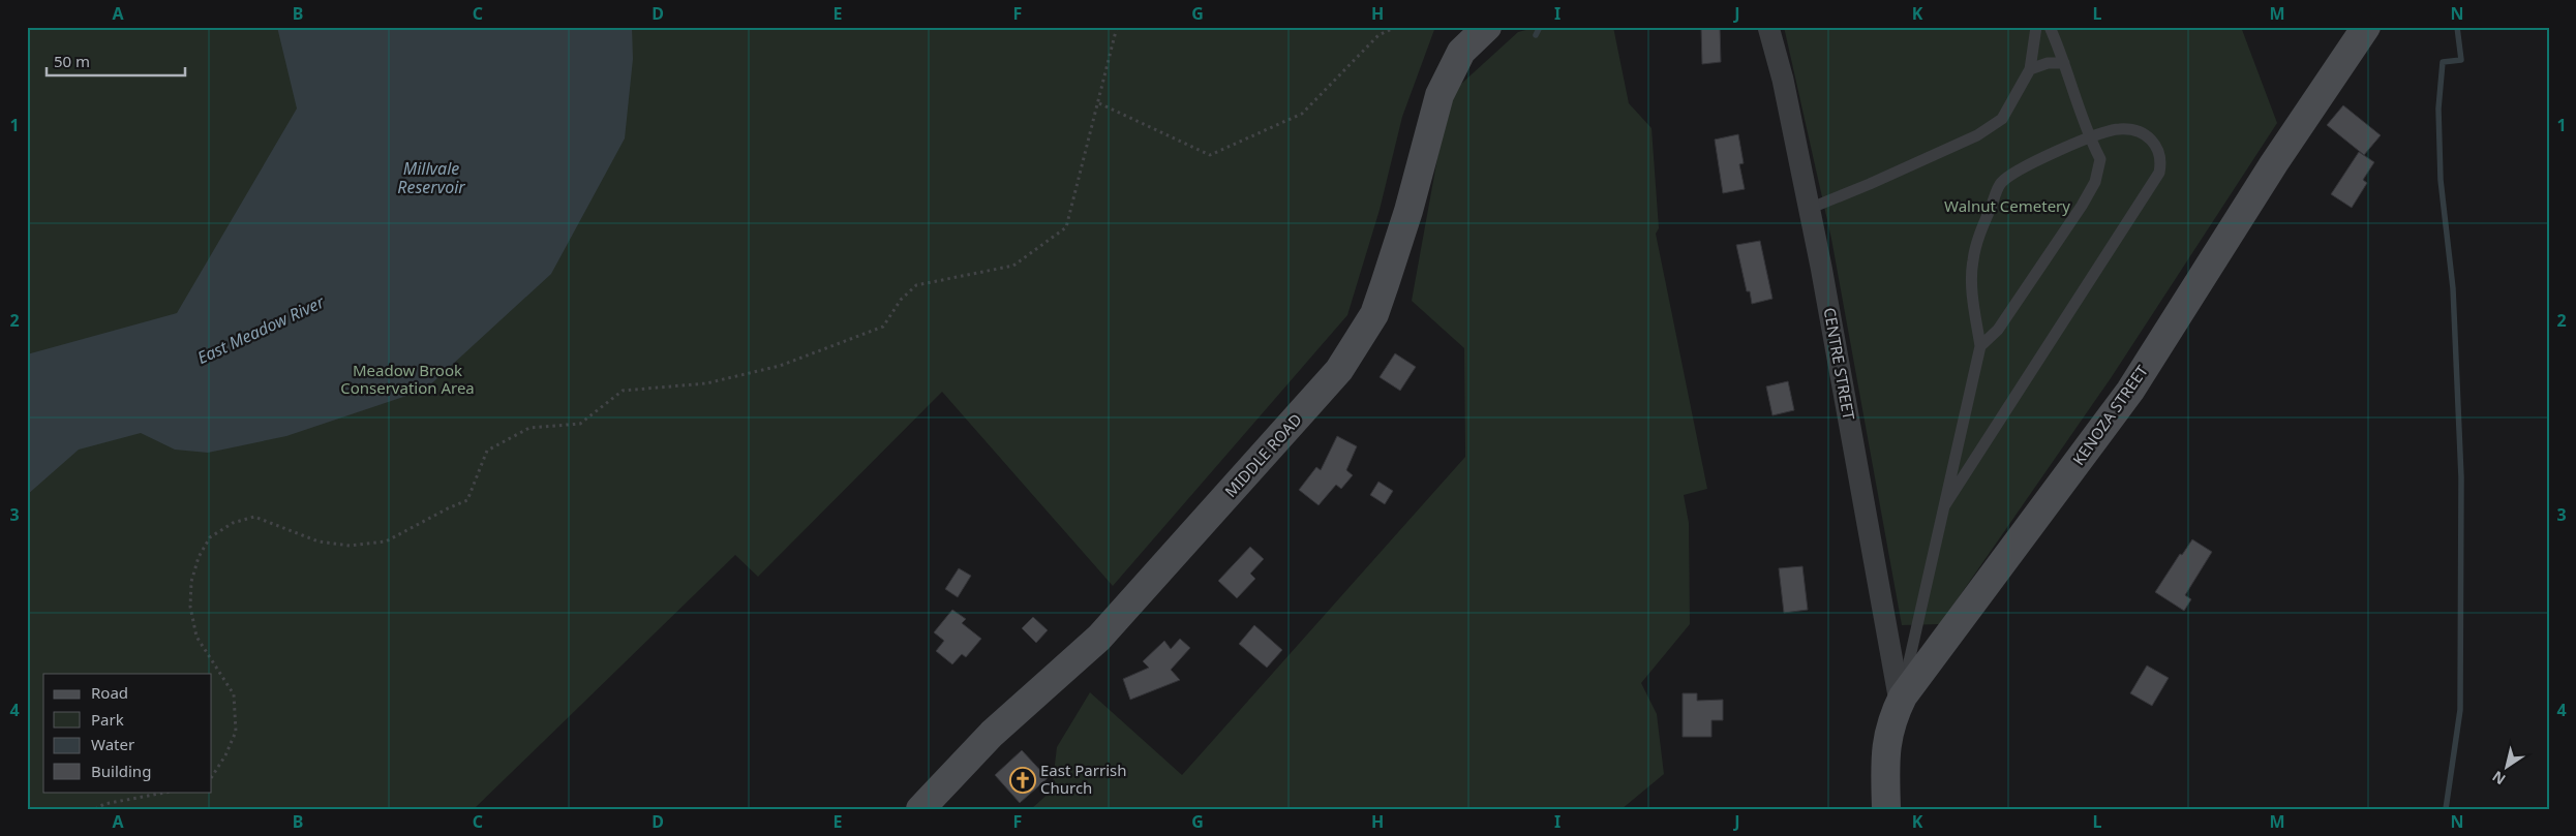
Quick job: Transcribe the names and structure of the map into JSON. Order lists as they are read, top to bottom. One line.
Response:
{"streets":{"street":["CENTRE STREET","KENOZA STREET","MIDDLE ROAD"]},"crossings":[["CENTRE STREET","KENOZA STREET"]],"water":["Millvale Reservoir","East Meadow River"],"parks":["Walnut Cemetery","Meadow Brook Conservation Area"],"places":{"church":["East Parrish Church"]},"legend":["Road","Park","Water","Building"],"scale_bar":"50 m","north":"bottom left","grid":{"columns":["A","B","C","D","E","F","G","H","I","J","K","L","M","N"],"rows":["1","2","3","4"]}}
